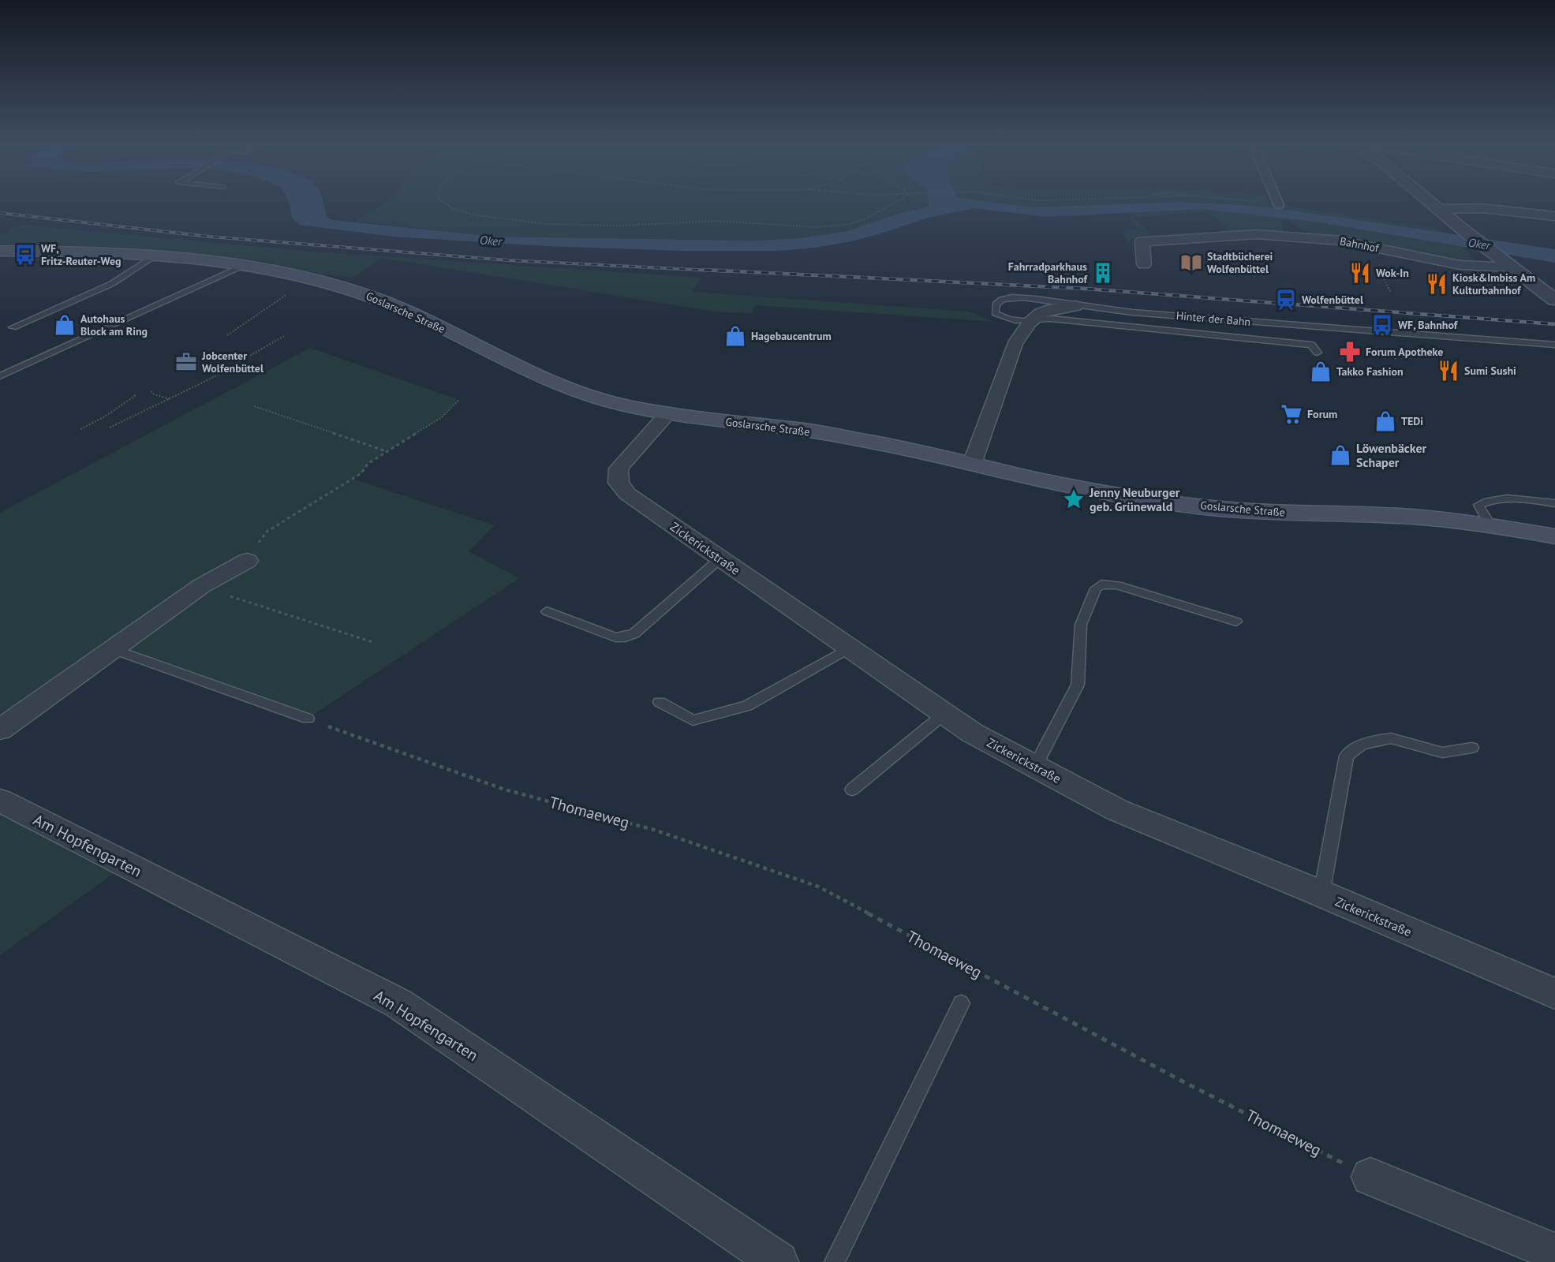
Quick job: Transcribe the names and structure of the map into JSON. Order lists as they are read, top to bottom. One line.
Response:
{"streets":{"main road":["Goslarsche Straße"],"street":["Bahnhof","Hinter der Bahn","Zickerickstraße","Am Hopfengarten"],"path":["Thomaeweg"]},"crossings":[["Goslarsche Straße","Hinter der Bahn"],["Goslarsche Straße","Zickerickstraße"]],"water":["Oker"],"places":{"bus stop":["WF, Fritz-Reuter-Weg","WF, Bahnhof"],"library":["Stadtbücherei Wolfenbüttel"],"building":["Fahrradparkhaus Bahnhof"],"restaurant":["Wok-In","Kiosk&Imbiss Am Kulturbahnhof","Sumi Sushi"],"station":["Wolfenbüttel"],"shop":["Autohaus Block am Ring","Hagebaucentrum","Takko Fashion","TEDi","Löwenbäcker Schaper"],"pharmacy":["Forum Apotheke"],"office":["Jobcenter Wolfenbüttel"],"supermarket":["Forum"],"place":["Jenny Neuburger geb. Grünewald"]}}
